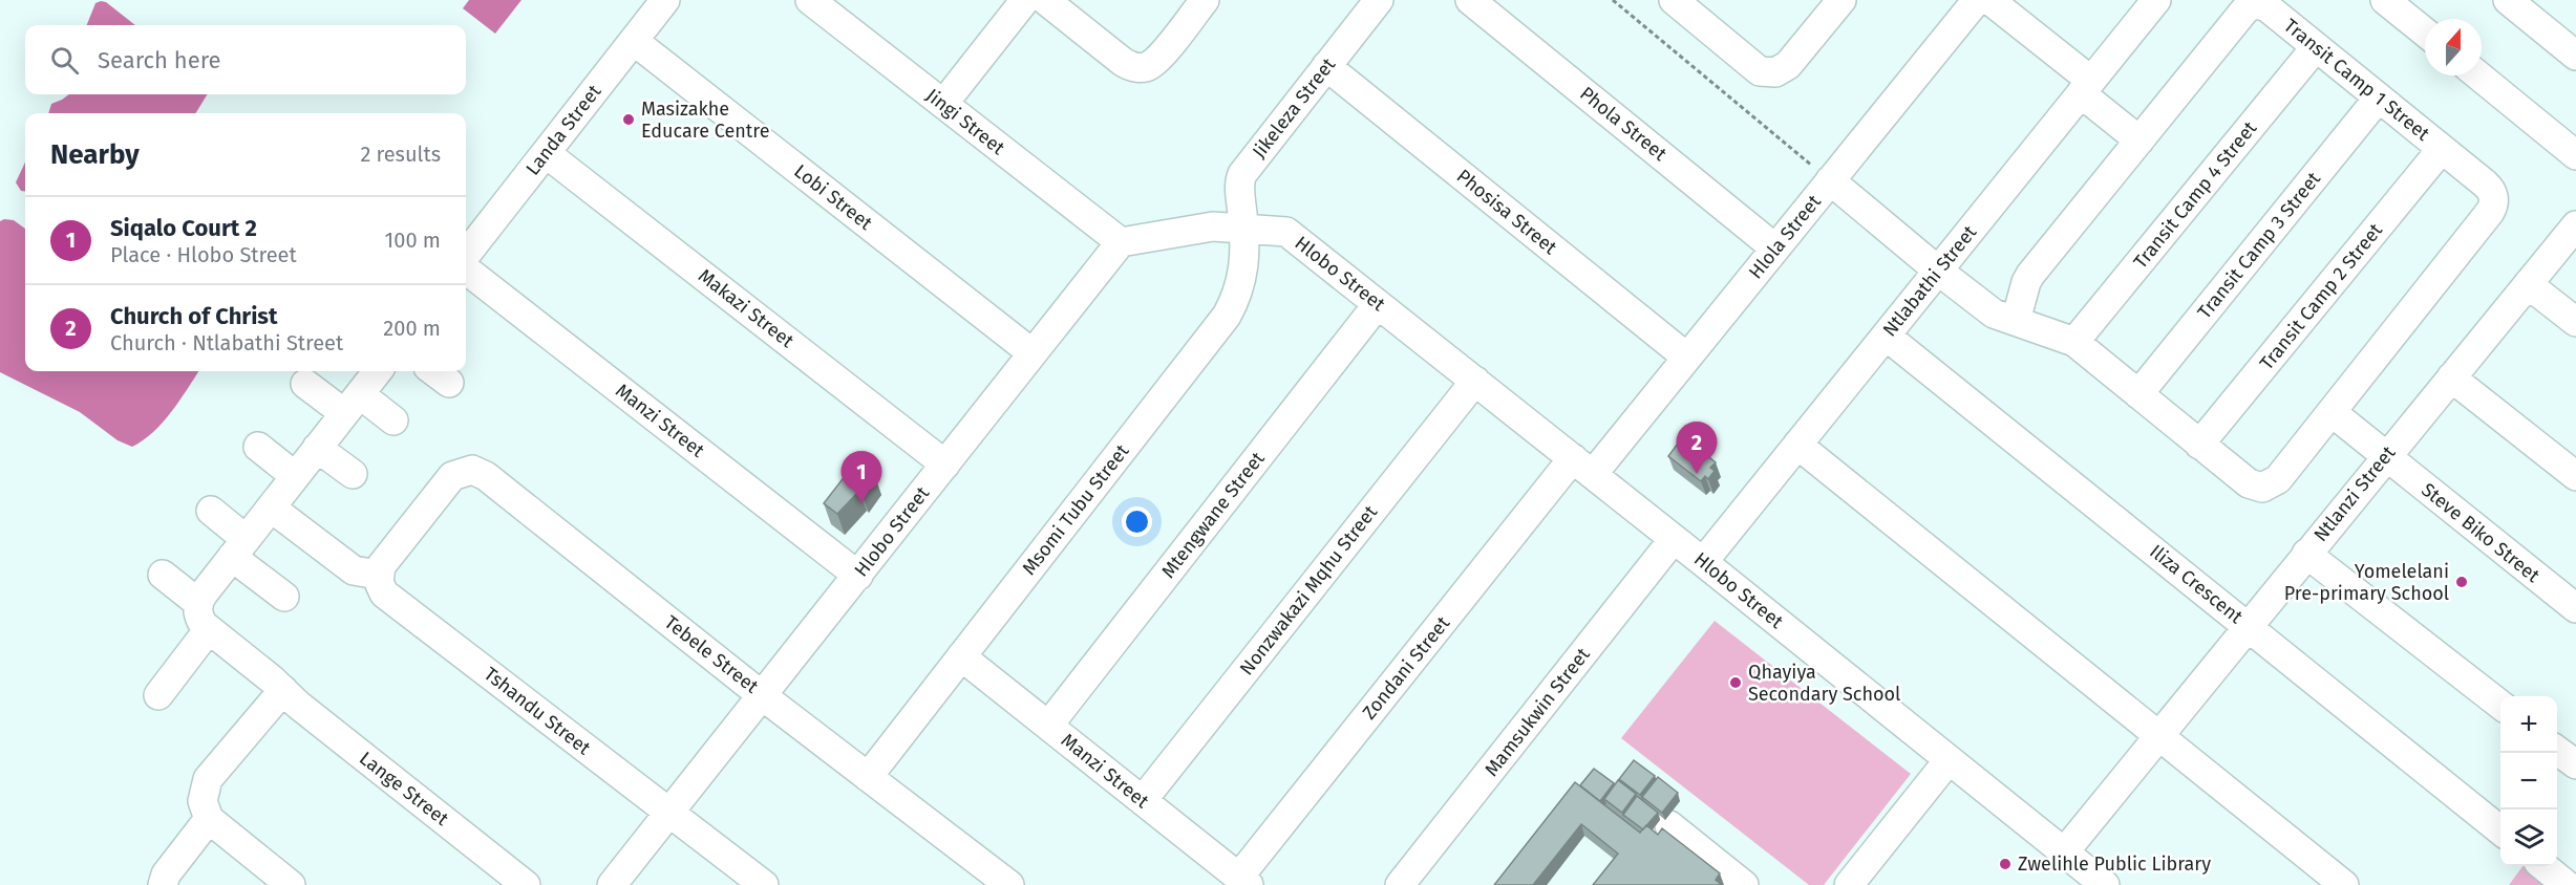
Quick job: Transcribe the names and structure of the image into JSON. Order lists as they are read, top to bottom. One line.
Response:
{"streets":{"street":["Transit Camp 1 Street","Jikeleza Street","Jingi Street","Phola Street","Landa Street","Transit Camp 4 Street","Lobi Street","Phosisa Street","Hlola Street","Transit Camp 3 Street","Hlobo Street","Ntlabathi Street","Transit Camp 2 Street","Makazi Street","Manzi Street","Ntlanzi Street","Msomi Tubu Street","Mtengwane Street","Steve Biko Street","Iliza Crescent","Nonzwakazi Mqhu Street","Tebele Street","Zondani Street","Tshandu Street","Mamsukwin Street","Lange Street"]},"crossings":[["Transit Camp 1 Street","Transit Camp 4 Street"],["Transit Camp 1 Street","Hlola Street"],["Transit Camp 1 Street","Transit Camp 3 Street"],["Transit Camp 1 Street","Ntlabathi Street"],["Transit Camp 1 Street","Transit Camp 2 Street"],["Jikeleza Street","Phosisa Street"],["Jikeleza Street","Hlobo Street"],["Jikeleza Street","Msomi Tubu Street"],["Jingi Street","Hlobo Street"],["Phola Street","Hlola Street"],["Landa Street","Lobi Street"],["Landa Street","Makazi Street"],["Lobi Street","Hlobo Street"],["Phosisa Street","Hlola Street"],["Hlola Street","Hlobo Street"],["Hlola Street","Zondani Street"],["Hlobo Street","Ntlabathi Street"],["Hlobo Street","Makazi Street"],["Hlobo Street","Manzi Street"],["Hlobo Street","Ntlanzi Street"],["Hlobo Street","Msomi Tubu Street"],["Hlobo Street","Mtengwane Street"],["Hlobo Street","Nonzwakazi Mqhu Street"],["Hlobo Street","Tebele Street"],["Hlobo Street","Zondani Street"],["Hlobo Street","Tshandu Street"],["Hlobo Street","Mamsukwin Street"],["Ntlabathi Street","Iliza Crescent"],["Manzi Street","Msomi Tubu Street"],["Manzi Street","Mtengwane Street"],["Manzi Street","Nonzwakazi Mqhu Street"],["Manzi Street","Zondani Street"],["Ntlanzi Street","Steve Biko Street"],["Ntlanzi Street","Iliza Crescent"],["Msomi Tubu Street","Tebele Street"],["Tebele Street","Tshandu Street"]],"places":["Masizakhe Educare Centre","Yomelelani Pre-primary School","Qhayiya Secondary School","Zwelihle Public Library"],"north":"top","page":{"search":"Search here","heading":["Nearby","2 results"],"list":[{"mark":"1","name":"Siqalo Court 2","note":"Place · Hlobo Street","value":"100 m"},{"mark":"2","name":"Church of Christ","note":"Church · Ntlabathi Street","value":"200 m"}],"pins":["2","1"],"map_buttons":["+","−"]}}
